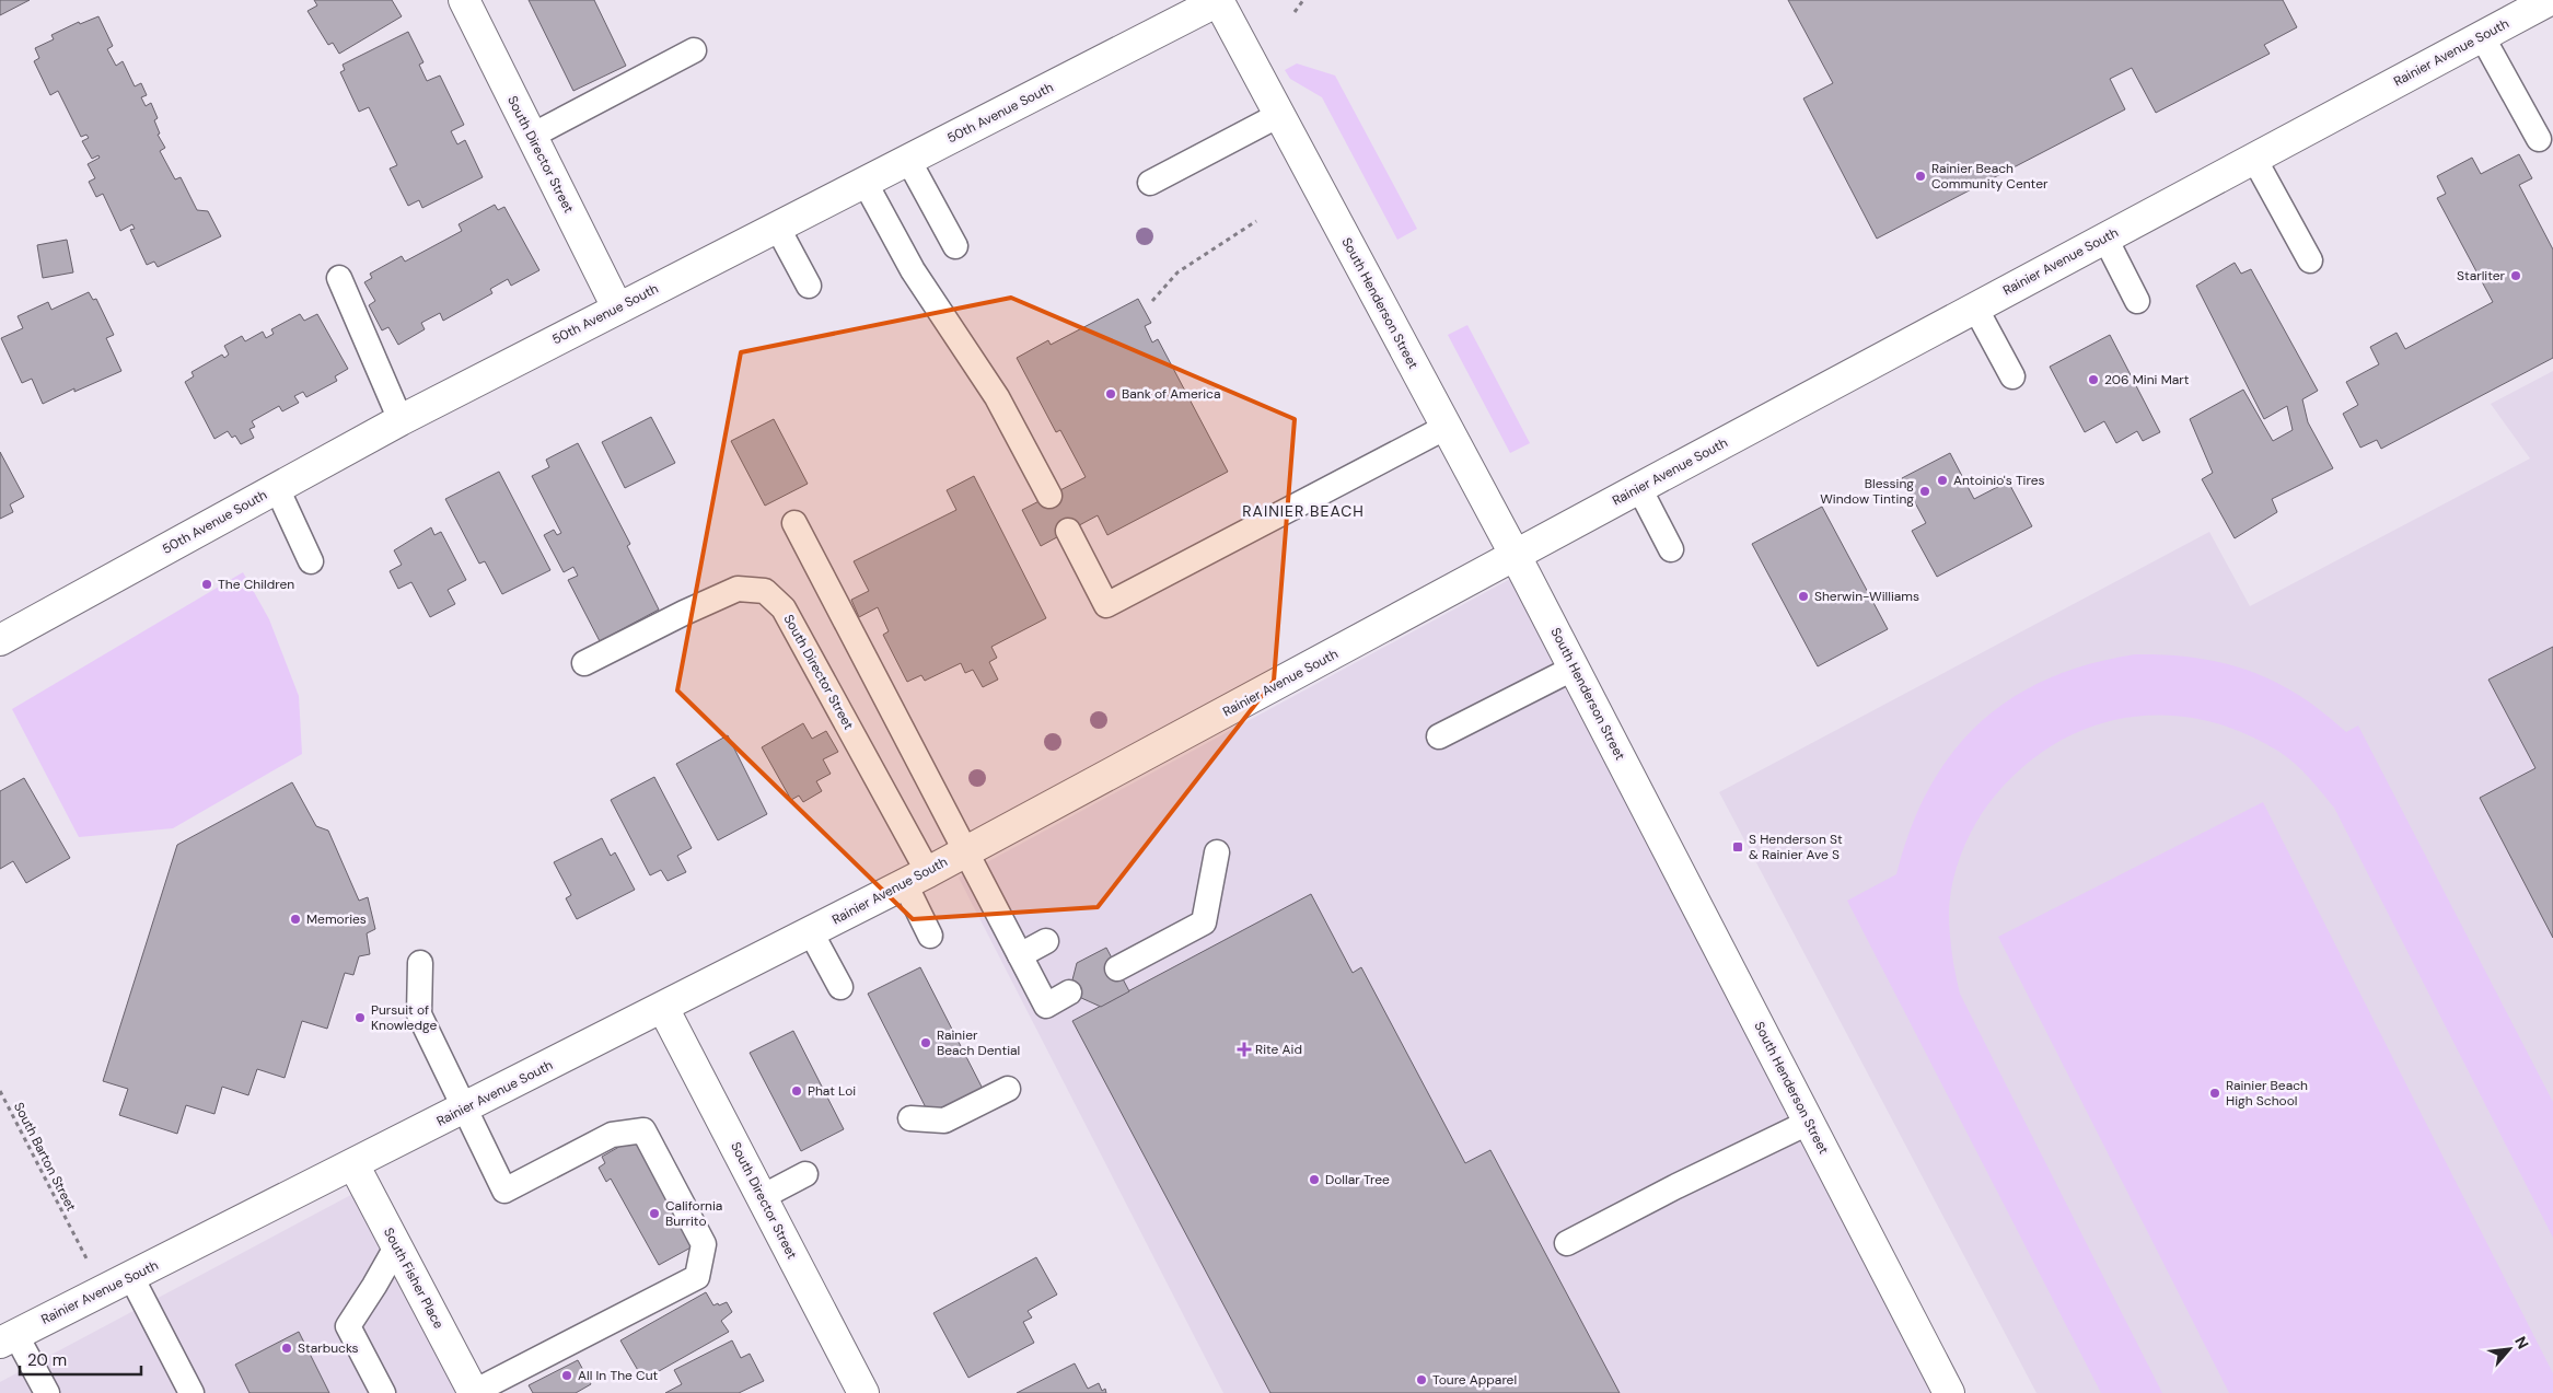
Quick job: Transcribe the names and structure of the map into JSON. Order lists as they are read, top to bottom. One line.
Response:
{"streets":{"main road":["Rainier Avenue South","50th Avenue South","South Director Street","South Henderson Street","South Fisher Place"],"path":["South Barton Street"]},"crossings":[["Rainier Avenue South","South Director Street"],["Rainier Avenue South","South Henderson Street"],["Rainier Avenue South","South Fisher Place"],["50th Avenue South","South Director Street"],["50th Avenue South","South Henderson Street"]],"districts":["RAINIER BEACH"],"places":{"other":["Rainier Beach Community Center","Starliter","206 Mini Mart","Bank of America","Antoinio's Tires","Blessing Window Tinting","The Children","Sherwin-Williams","Memories","Pursuit of Knowledge","Rainier Beach Dential","Phat Loi","Rainier Beach High School","Dollar Tree","California Burrito","Starbucks","All In The Cut","Toure Apparel"],"transit":["S Henderson St & Rainier Ave S"],"health":["Rite Aid"]},"scale_bar":"20 m","north":"top right"}
